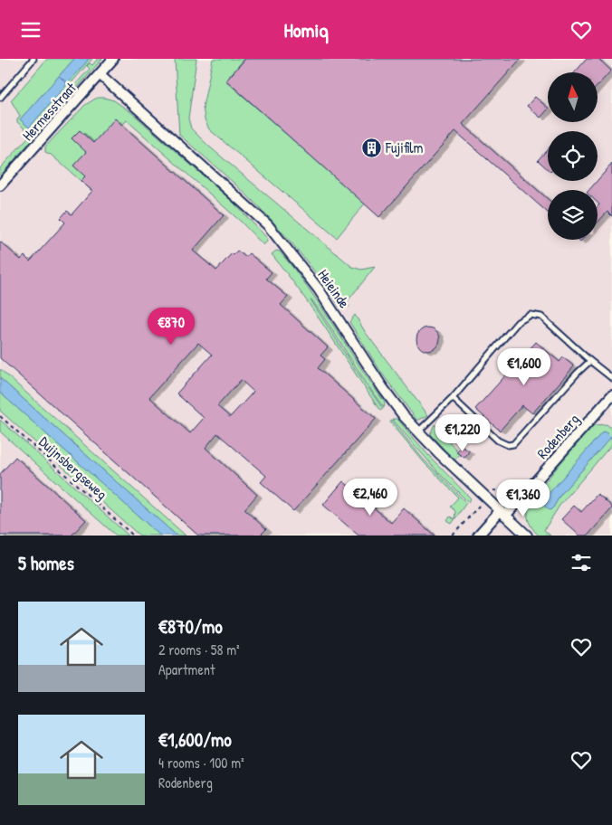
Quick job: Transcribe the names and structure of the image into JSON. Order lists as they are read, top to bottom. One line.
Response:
{"streets":{"street":["Hermesstraat","Heieinde","Rodenberg"],"path":["Duijnsbergseweg"]},"crossings":[["Hermesstraat","Heieinde"],["Heieinde","Rodenberg"]],"places":{"building":["Fujifilm"]},"north":"top","page":{"header":"Homiq","price":["€870","€1,600","€1,220","€2,460","€1,360"],"heading":"5 homes","list":[{"name":"€870/mo","note":"2 rooms · 58 m² · Apartment"},{"name":"€1,600/mo","note":"4 rooms · 100 m² · Rodenberg"}]}}
